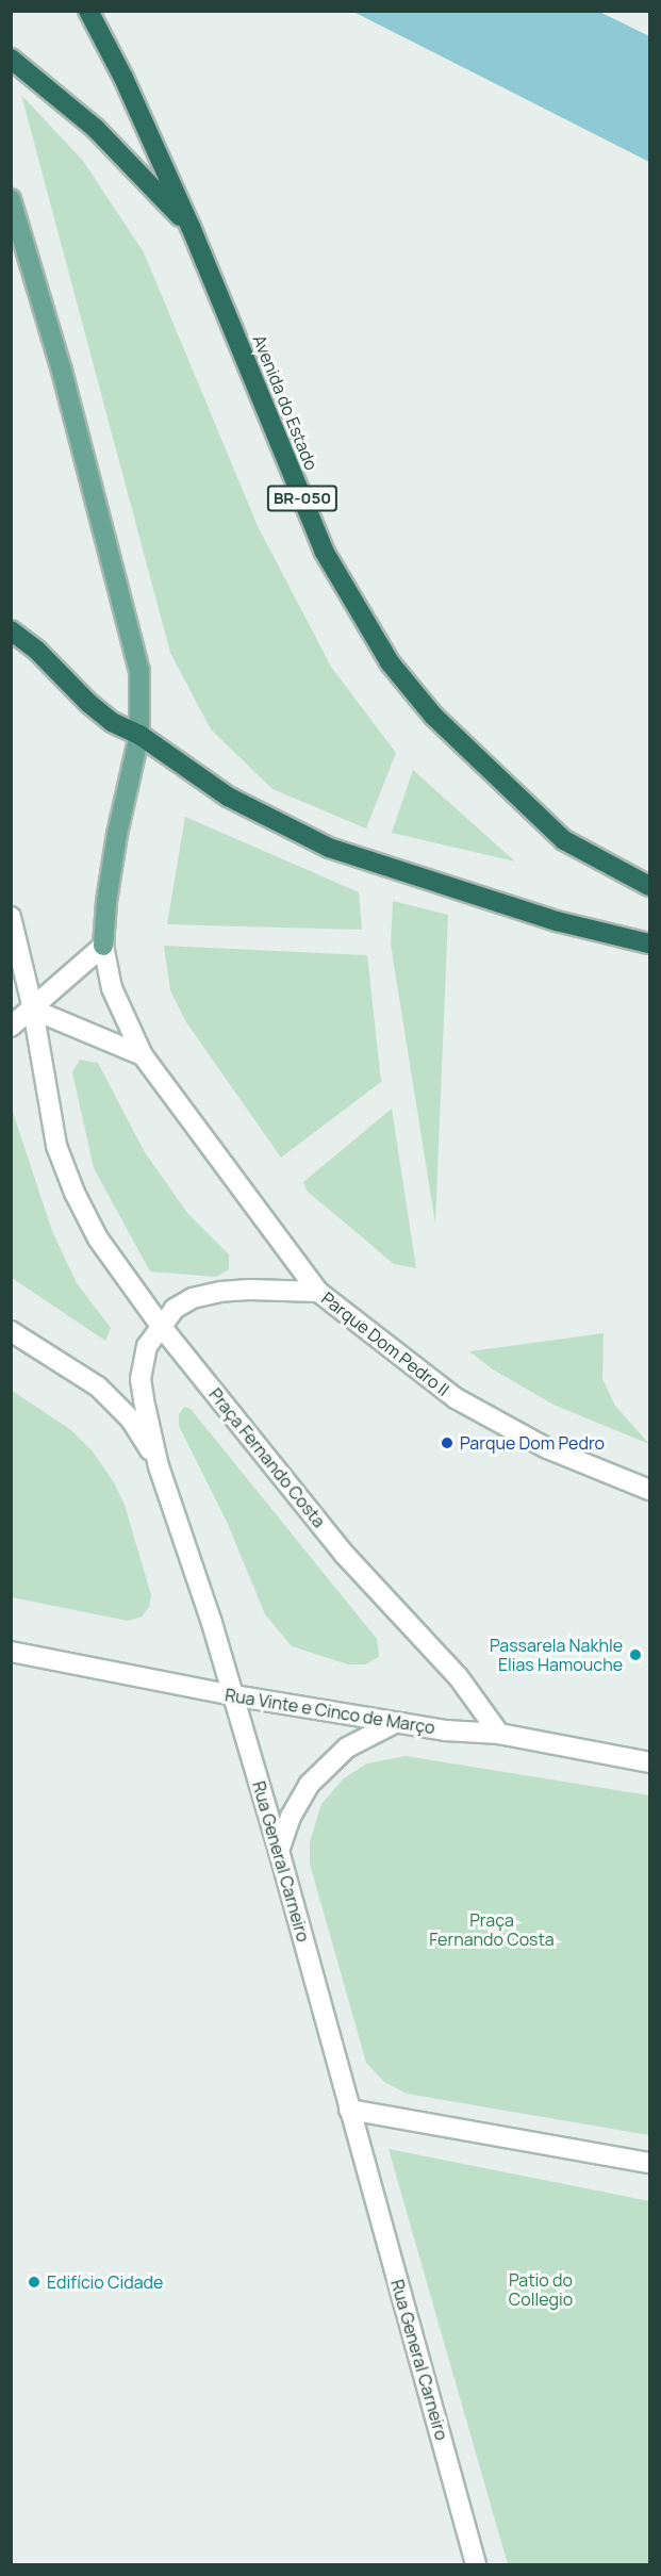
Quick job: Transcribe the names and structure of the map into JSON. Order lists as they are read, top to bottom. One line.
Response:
{"streets":{"highway":["Avenida do Estado","BR-050"],"street":["Parque Dom Pedro II","Praça Fernando Costa","Rua Vinte e Cinco de Março","Rua General Carneiro"]},"crossings":[["Parque Dom Pedro II","Rua General Carneiro"],["Praça Fernando Costa","Rua Vinte e Cinco de Março"],["Praça Fernando Costa","Rua General Carneiro"],["Rua Vinte e Cinco de Março","Rua General Carneiro"]],"parks":["Praça Fernando Costa","Patio do Collegio"],"places":["Parque Dom Pedro","Passarela Nakhle Elias Hamouche","Edifício Cidade"]}
